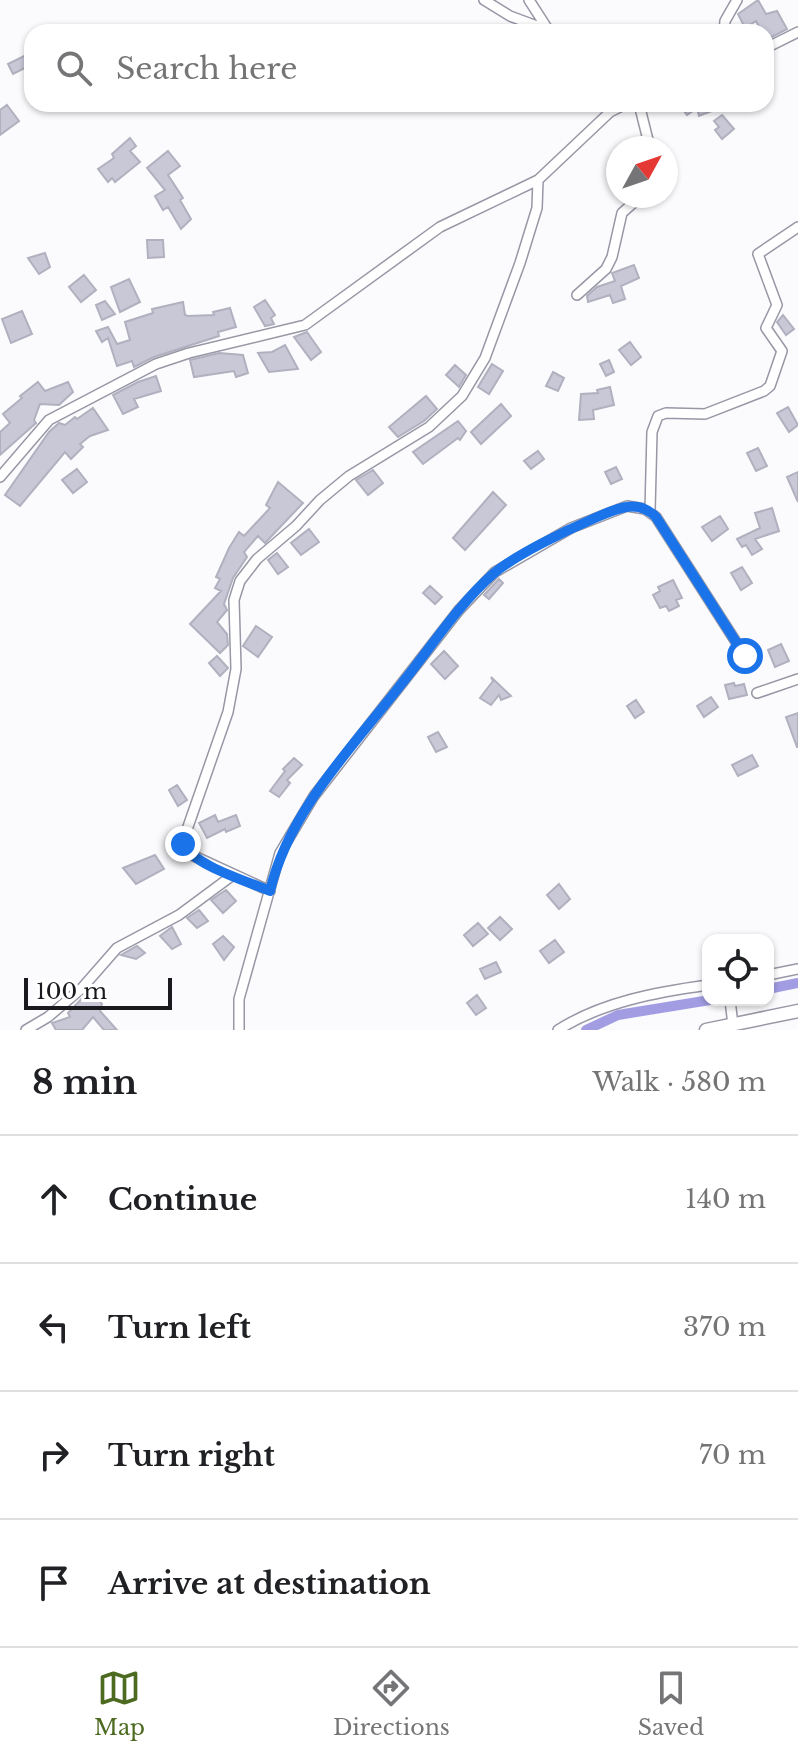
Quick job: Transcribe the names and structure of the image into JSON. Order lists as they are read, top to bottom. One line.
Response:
{"scale_bar":"100 m","north":"top right","page":{"search":"Search here","scale":"100 m","heading":["8 min","Walk · 580 m"],"list":[["Continue","140 m"],["Turn left","370 m"],["Turn right","70 m"],"Arrive at destination"],"nav":["Map","Directions","Saved"]}}
